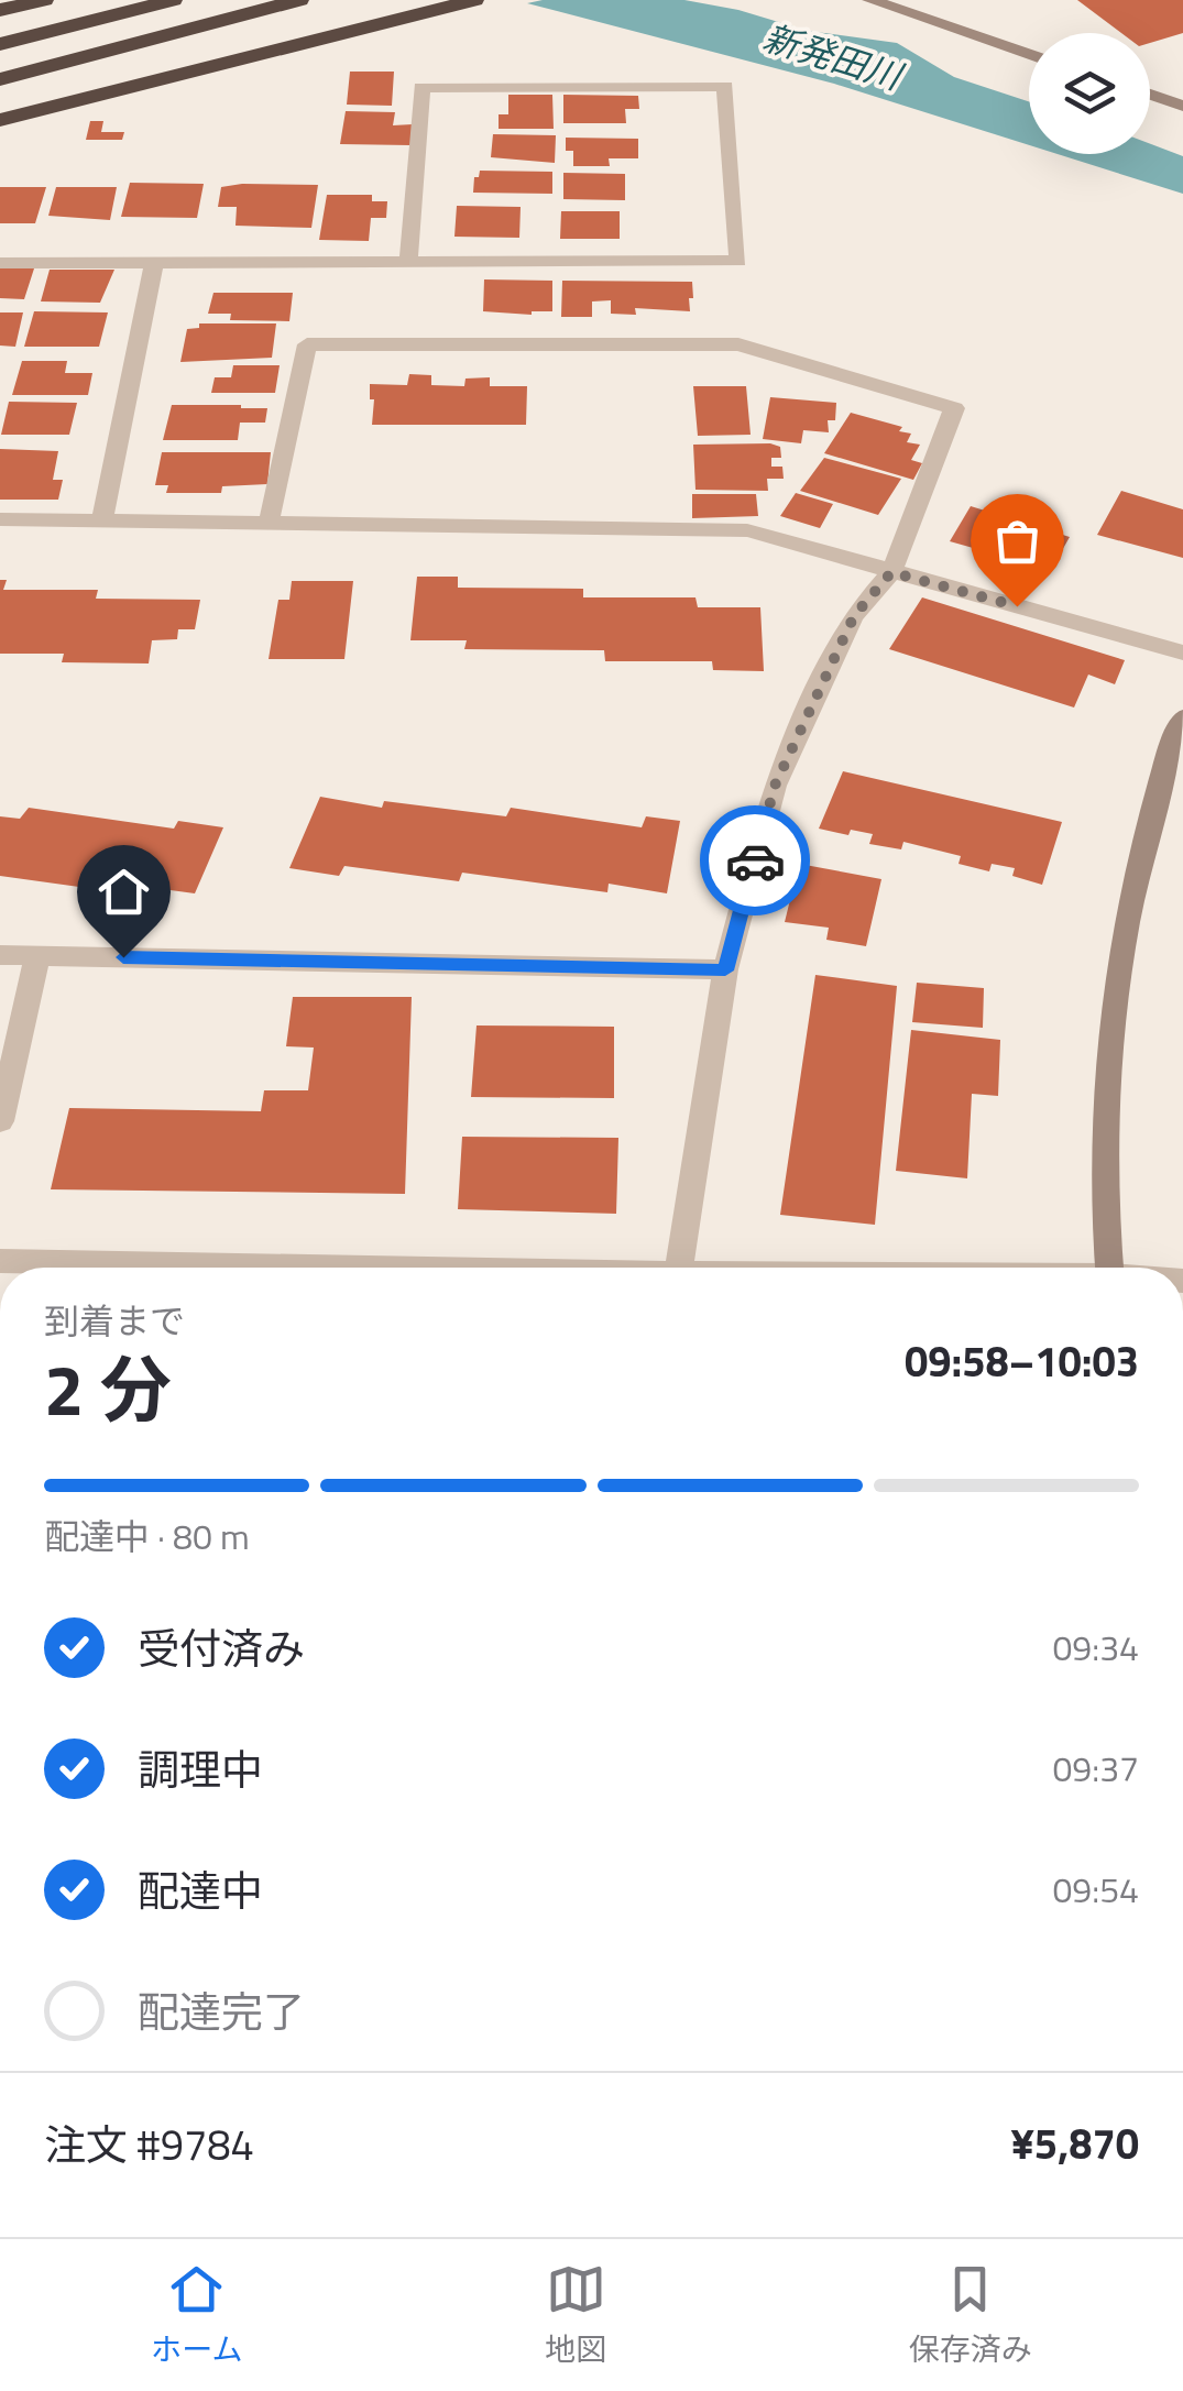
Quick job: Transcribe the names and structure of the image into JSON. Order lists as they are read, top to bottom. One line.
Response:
{"water":["新発田川"],"page":{"heading":["2 分","到着まで","09:58–10:03"],"panel":["注文 #9784","¥5,870"],"bar":"配達中 · 80 m","list":[["受付済み","09:34"],["調理中","09:37"],["配達中","09:54"],"配達完了"],"tabs":["ホーム","地図","保存済み"]}}
